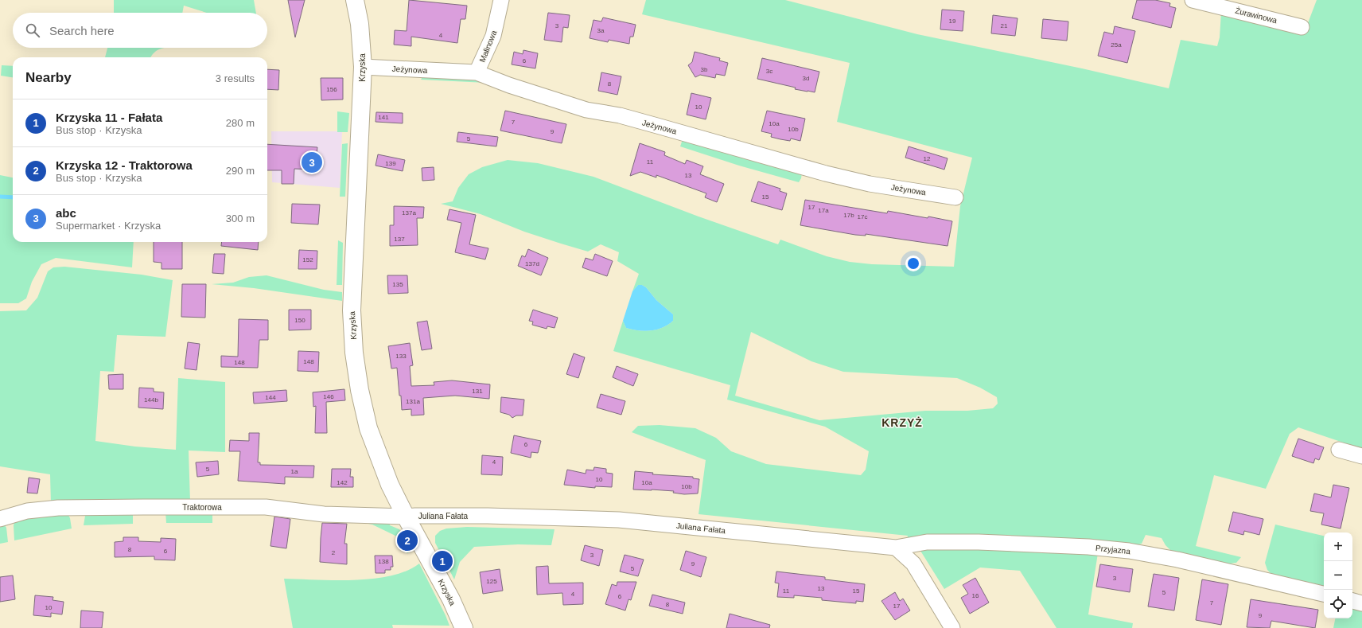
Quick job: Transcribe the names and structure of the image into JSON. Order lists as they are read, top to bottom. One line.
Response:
{"streets":{"street":["Żurawinowa","Malinowa","Krzyska","Jeżynowa","Traktorowa","Juliana Fałata","Przyjazna"]},"crossings":[["Malinowa","Jeżynowa"],["Krzyska","Jeżynowa"],["Krzyska","Traktorowa"],["Krzyska","Juliana Fałata"],["Traktorowa","Juliana Fałata"],["Juliana Fałata","Przyjazna"]],"districts":["KRZYŻ"],"house_numbers":["19","3","21","3a","4","25a","6","3b","3c","3d","8","156","10","141","7","10a","10b","9","5","12","11","139","13","15","17","17a","137a","17b","17c","137","152","137d","135","150","133","148","148","131","146","144","144b","131a","6","4","5","1a","10","142","10a","10b","8","6","2","3","138","9","5","3","125","13","11","15","5","4","16","6","7","8","17","10","9"],"page":{"search":"Search here","heading":["Nearby","3 results"],"list":[{"mark":"1","name":"Krzyska 11 - Fałata","note":"Bus stop · Krzyska","value":"280 m"},{"mark":"2","name":"Krzyska 12 - Traktorowa","note":"Bus stop · Krzyska","value":"290 m"},{"mark":"3","name":"abc","note":"Supermarket · Krzyska","value":"300 m"}],"pins":["3","2","1"],"map_buttons":["+","−"]}}
